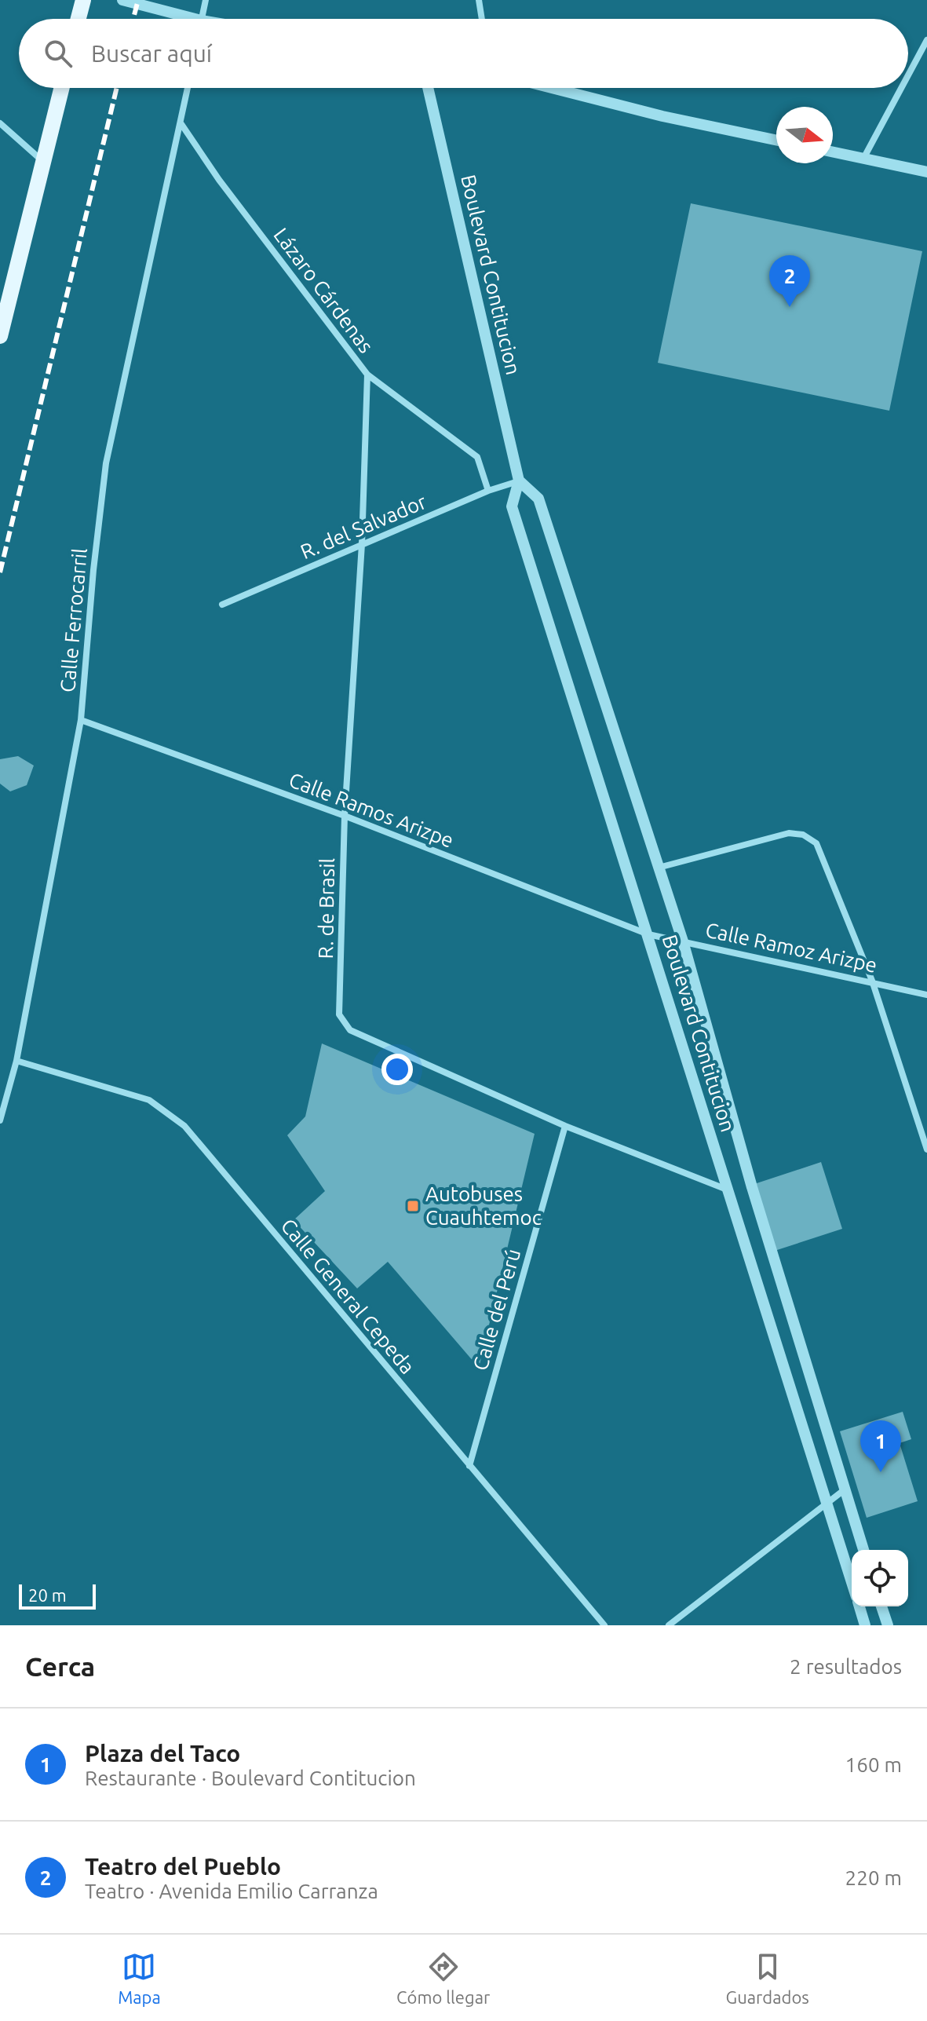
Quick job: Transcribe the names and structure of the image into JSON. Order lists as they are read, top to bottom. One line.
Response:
{"streets":{"street":["Boulevard Contitucion","Lázaro Cárdenas","R. del Salvador","Calle Ferrocarril","Calle Ramos Arizpe","R. de Brasil","Calle Ramoz Arizpe","Calle General Cepeda","Calle del Perú"]},"crossings":[["Boulevard Contitucion","R. del Salvador"],["Boulevard Contitucion","Calle Ramos Arizpe"],["Boulevard Contitucion","R. de Brasil"],["Boulevard Contitucion","Calle Ramoz Arizpe"],["Lázaro Cárdenas","R. del Salvador"],["Lázaro Cárdenas","Calle Ferrocarril"],["Lázaro Cárdenas","R. de Brasil"],["R. del Salvador","R. de Brasil"],["Calle Ferrocarril","Calle Ramos Arizpe"],["Calle Ferrocarril","Calle General Cepeda"],["Calle Ramos Arizpe","R. de Brasil"],["Calle Ramos Arizpe","Calle Ramoz Arizpe"],["R. de Brasil","Calle del Perú"],["Calle General Cepeda","Calle del Perú"]],"places":{"transit":["Autobuses Cuauhtemoc"]},"scale_bar":"20 m","north":"right","page":{"search":"Buscar aquí","pins":["2","1"],"scale":"20 m","heading":["Cerca","2 resultados"],"list":[{"mark":"1","name":"Plaza del Taco","note":"Restaurante · Boulevard Contitucion","value":"160 m"},{"mark":"2","name":"Teatro del Pueblo","note":"Teatro · Avenida Emilio Carranza","value":"220 m"}],"nav":["Mapa","Cómo llegar","Guardados"]}}
